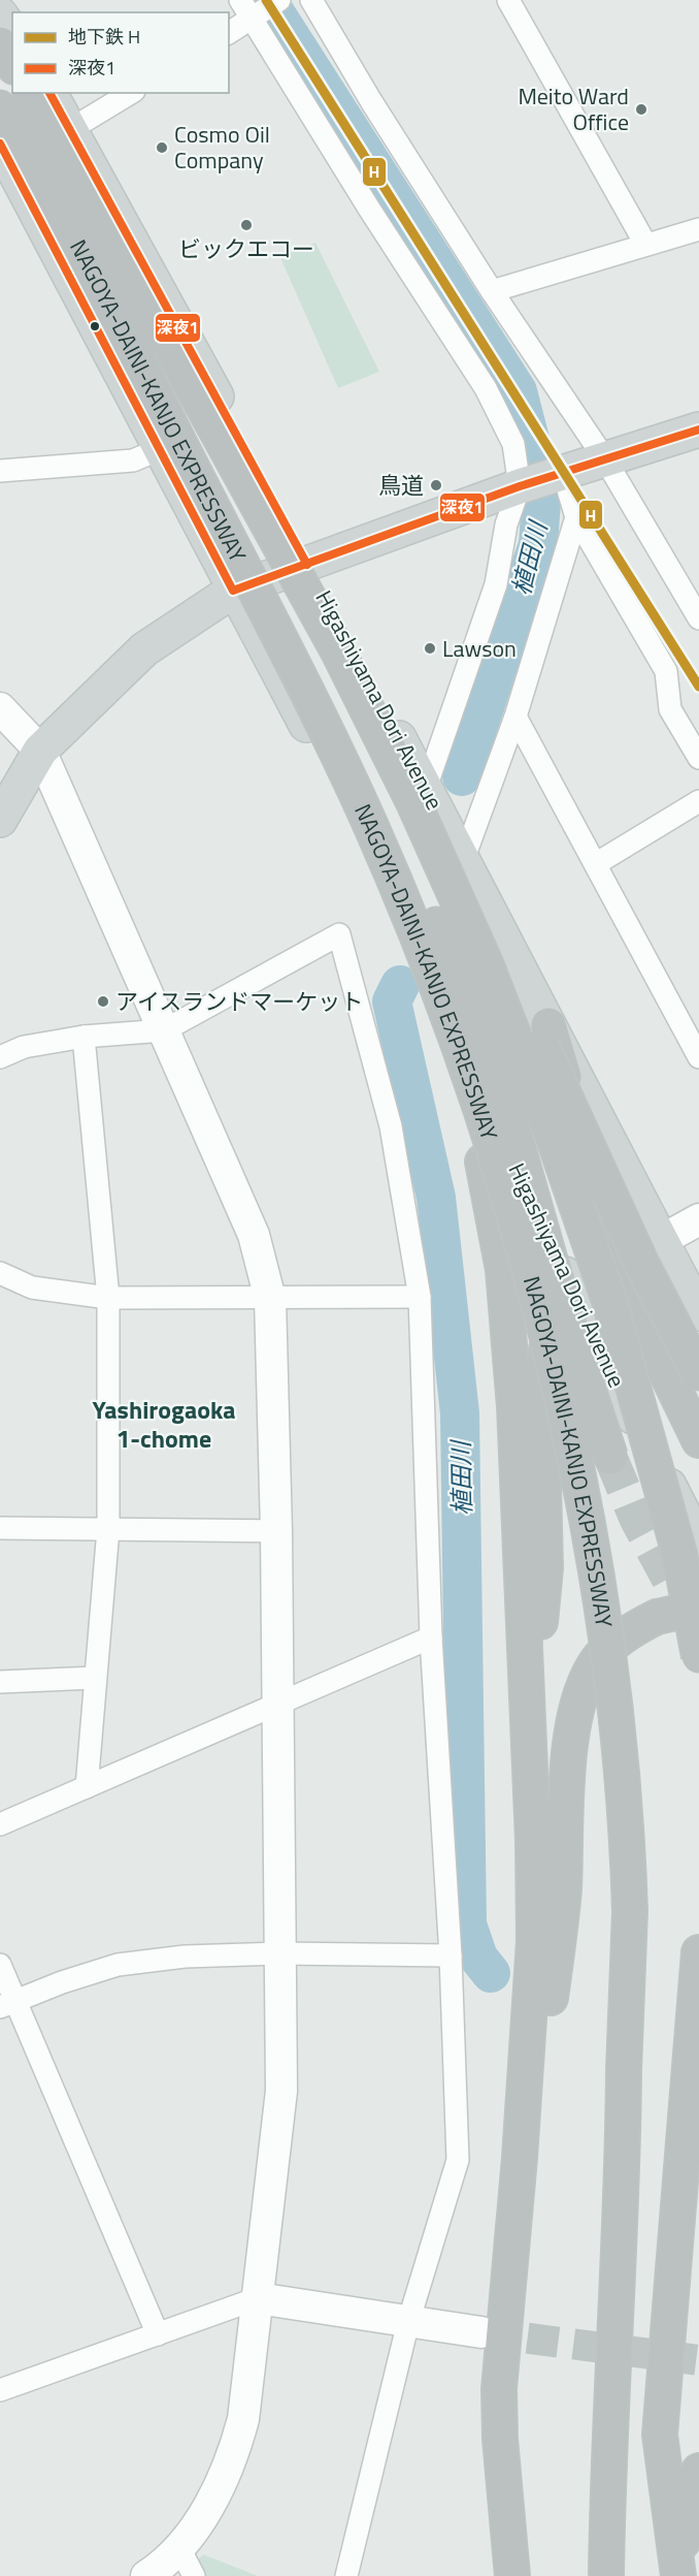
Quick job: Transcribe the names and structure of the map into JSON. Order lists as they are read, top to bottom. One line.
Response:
{"streets":{"highway":["NAGOYA-DAINI-KANJO EXPRESSWAY"],"main road":["Higashiyama Dori Avenue"]},"crossings":[["NAGOYA-DAINI-KANJO EXPRESSWAY","Higashiyama Dori Avenue"]],"districts":["Yashirogaoka 1-chome"],"water":["植田川"],"places":["Meito Ward Office","Cosmo Oil Company","ビックエコー","鳥道","Lawson","アイスランドマーケット"],"lines":["metro line H","transit line 深夜1"],"legend":["地下鉄 H","深夜1"]}
